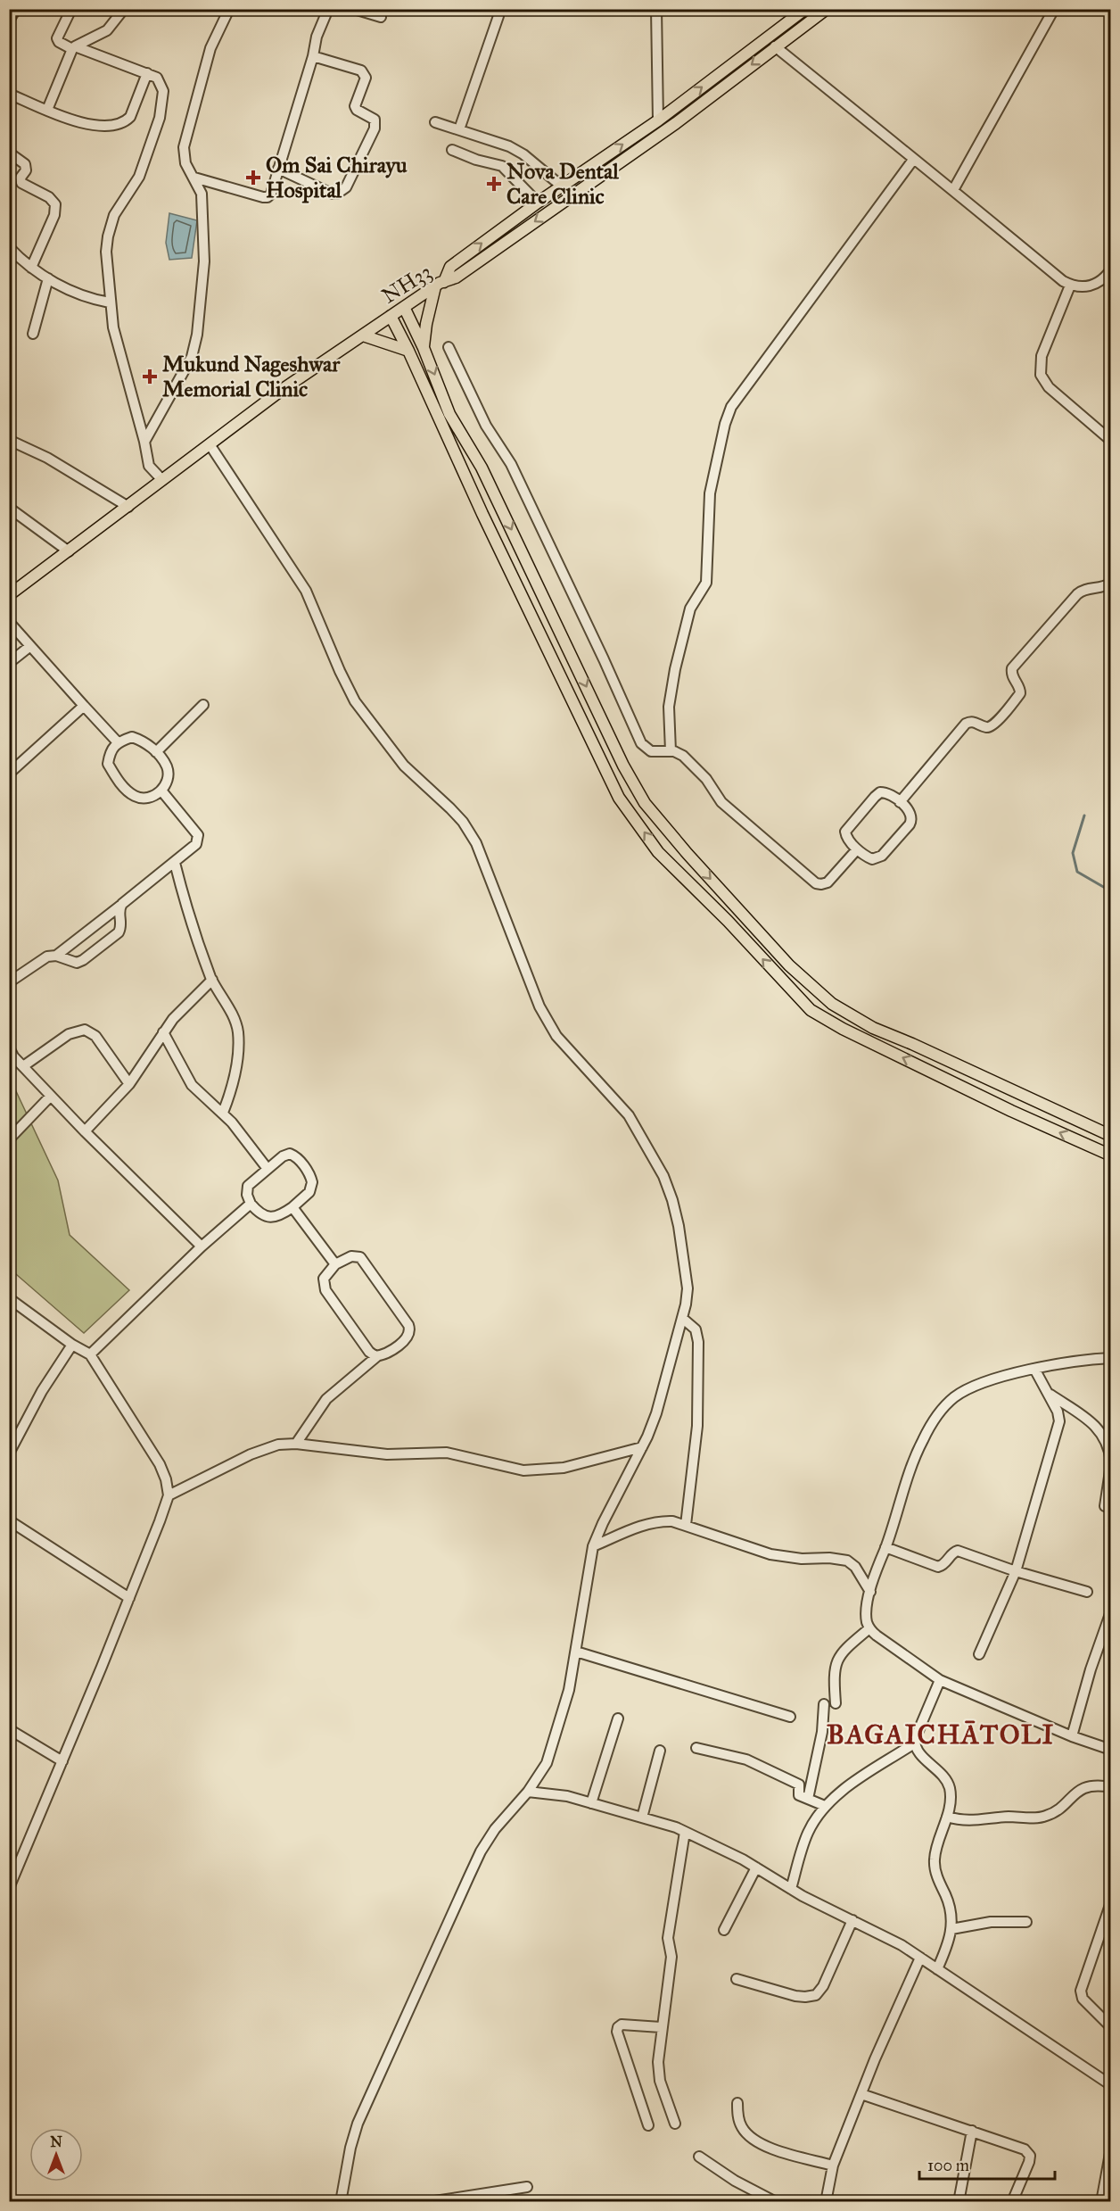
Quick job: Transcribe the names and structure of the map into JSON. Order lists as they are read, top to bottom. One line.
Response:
{"streets":{"main road":["NH33"]},"districts":["BAGAICHĀTOLI"],"places":{"health":["Om Sai Chirayu Hospital","Nova Dental Care Clinic","Mukund Nageshwar Memorial Clinic"]},"scale_bar":"100 m","north":"top"}
